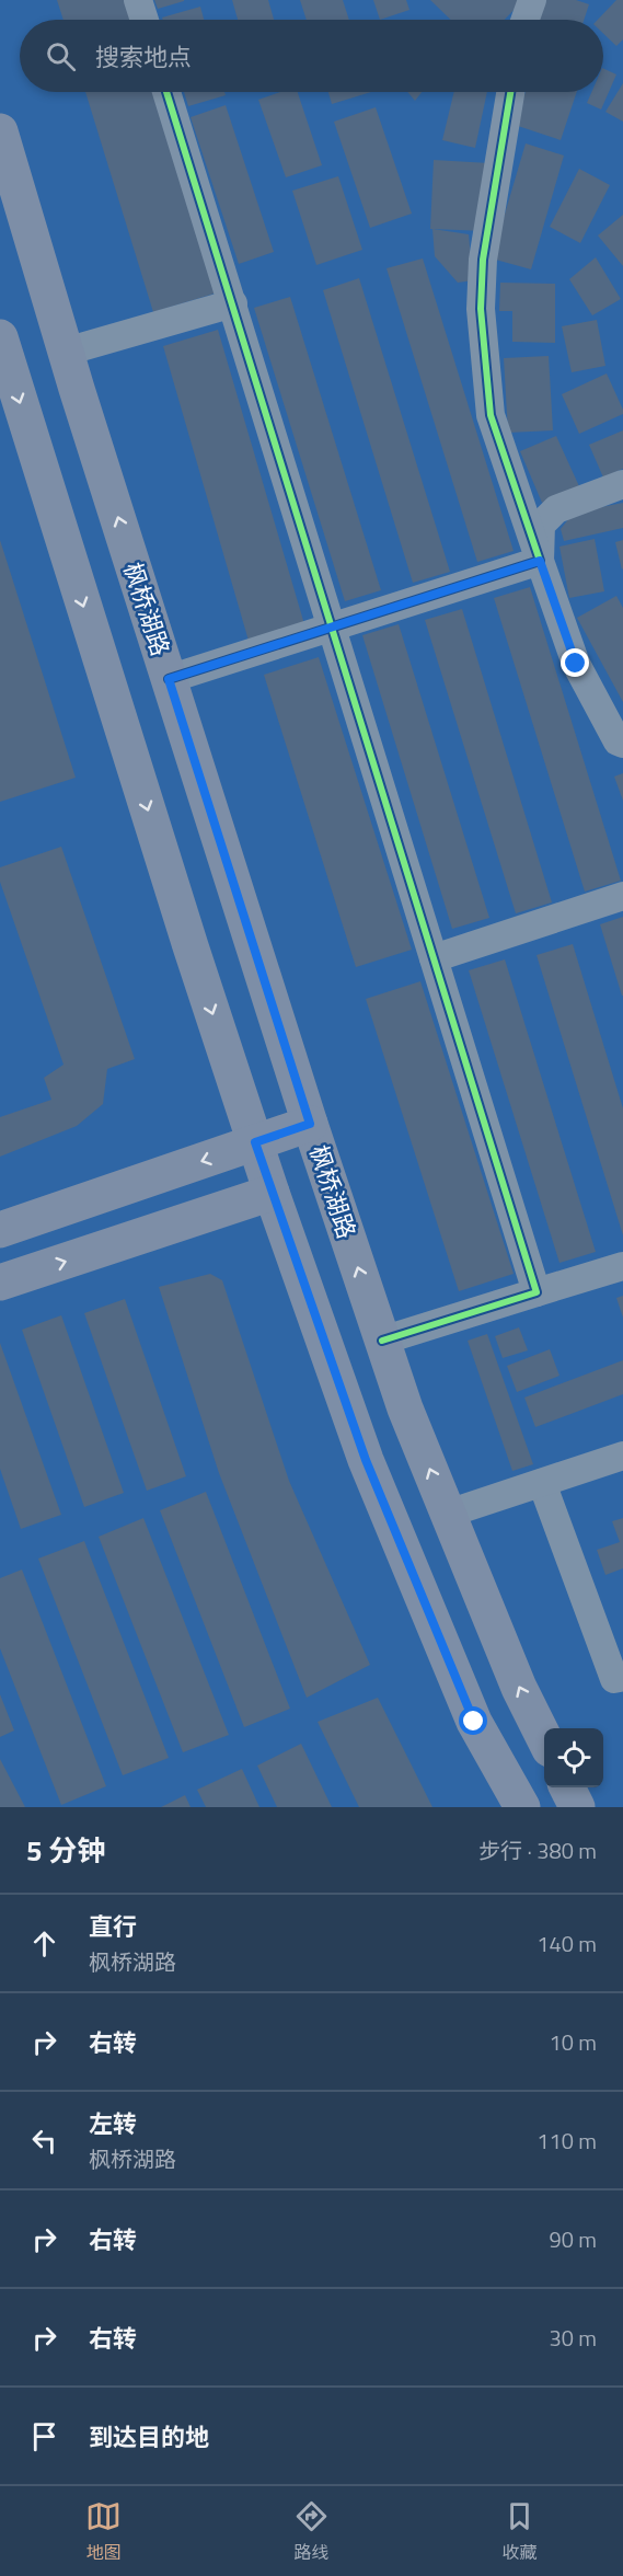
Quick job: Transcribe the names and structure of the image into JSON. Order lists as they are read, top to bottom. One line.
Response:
{"streets":{"main road":["枫桥湖路"]},"page":{"search":"搜索地点","heading":["5 分钟","步行 · 380 m"],"list":[["直行","枫桥湖路","140 m"],["右转","10 m"],["左转","枫桥湖路","110 m"],["右转","90 m"],["右转","30 m"],"到达目的地"],"nav":["地图","路线","收藏"]}}
